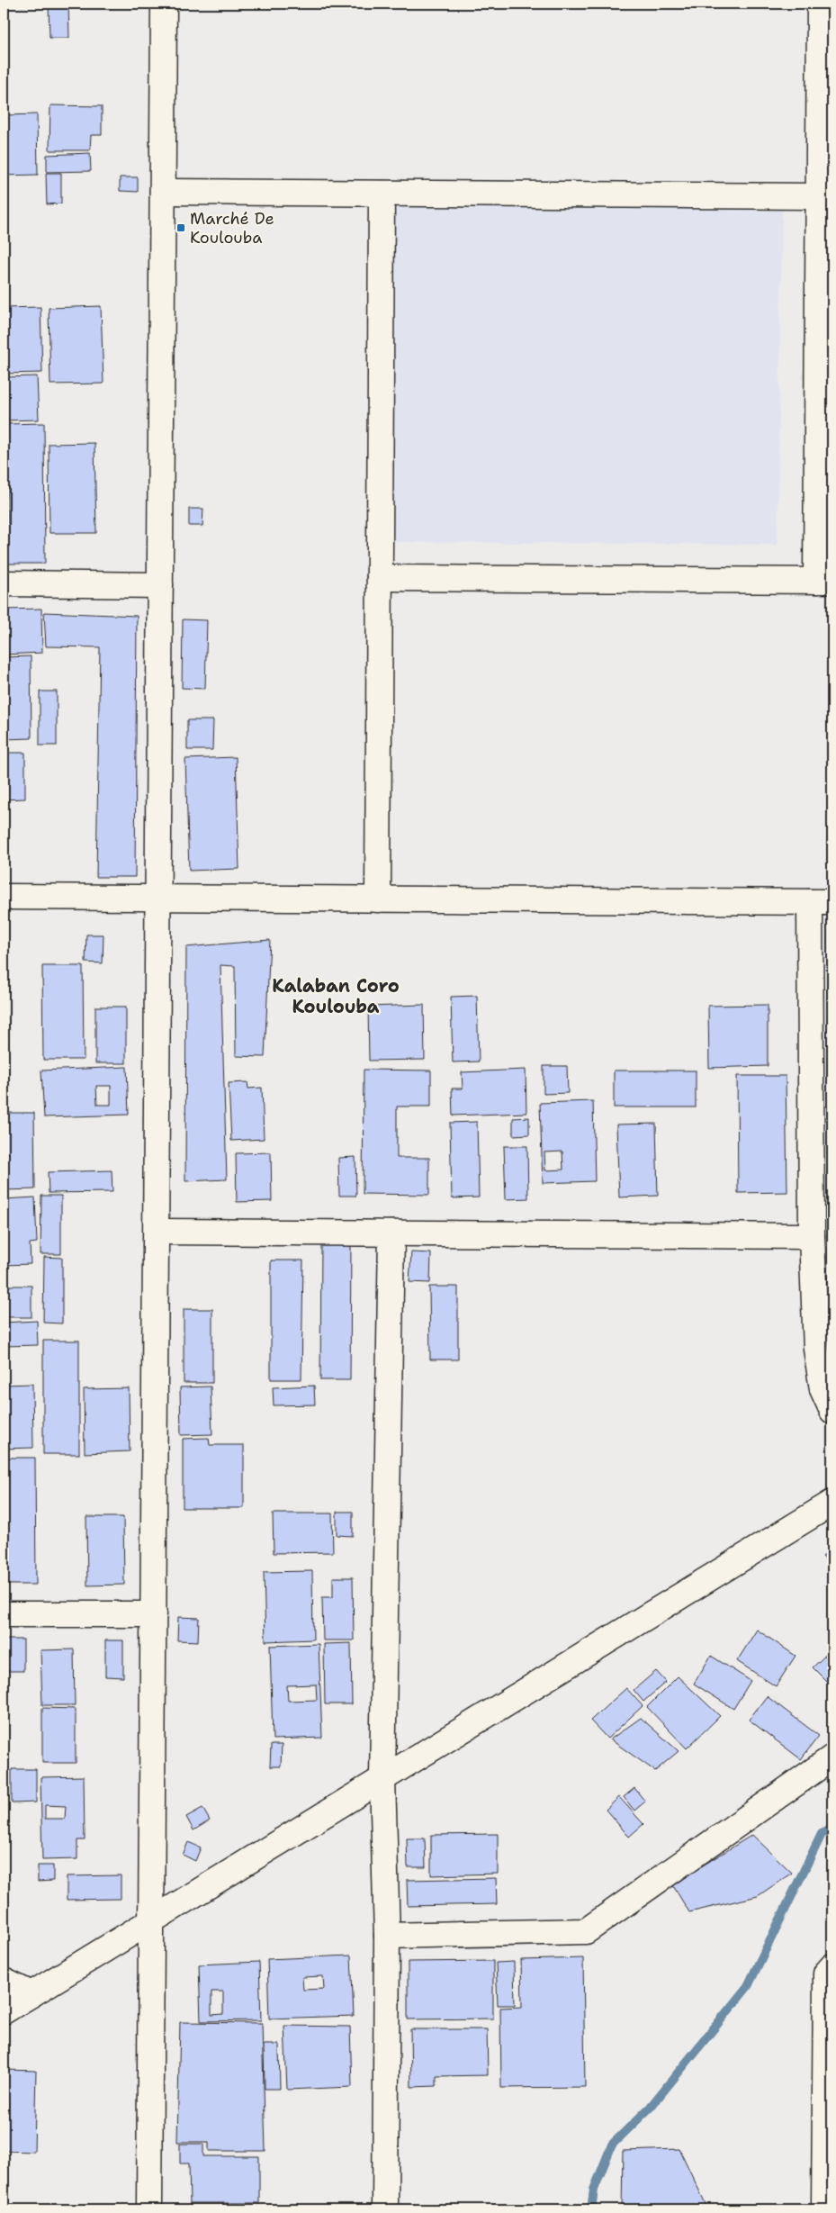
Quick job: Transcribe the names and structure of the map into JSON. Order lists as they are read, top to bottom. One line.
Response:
{"districts":["Kalaban Coro Koulouba"],"places":{"transit":["Marché De Koulouba"]}}
